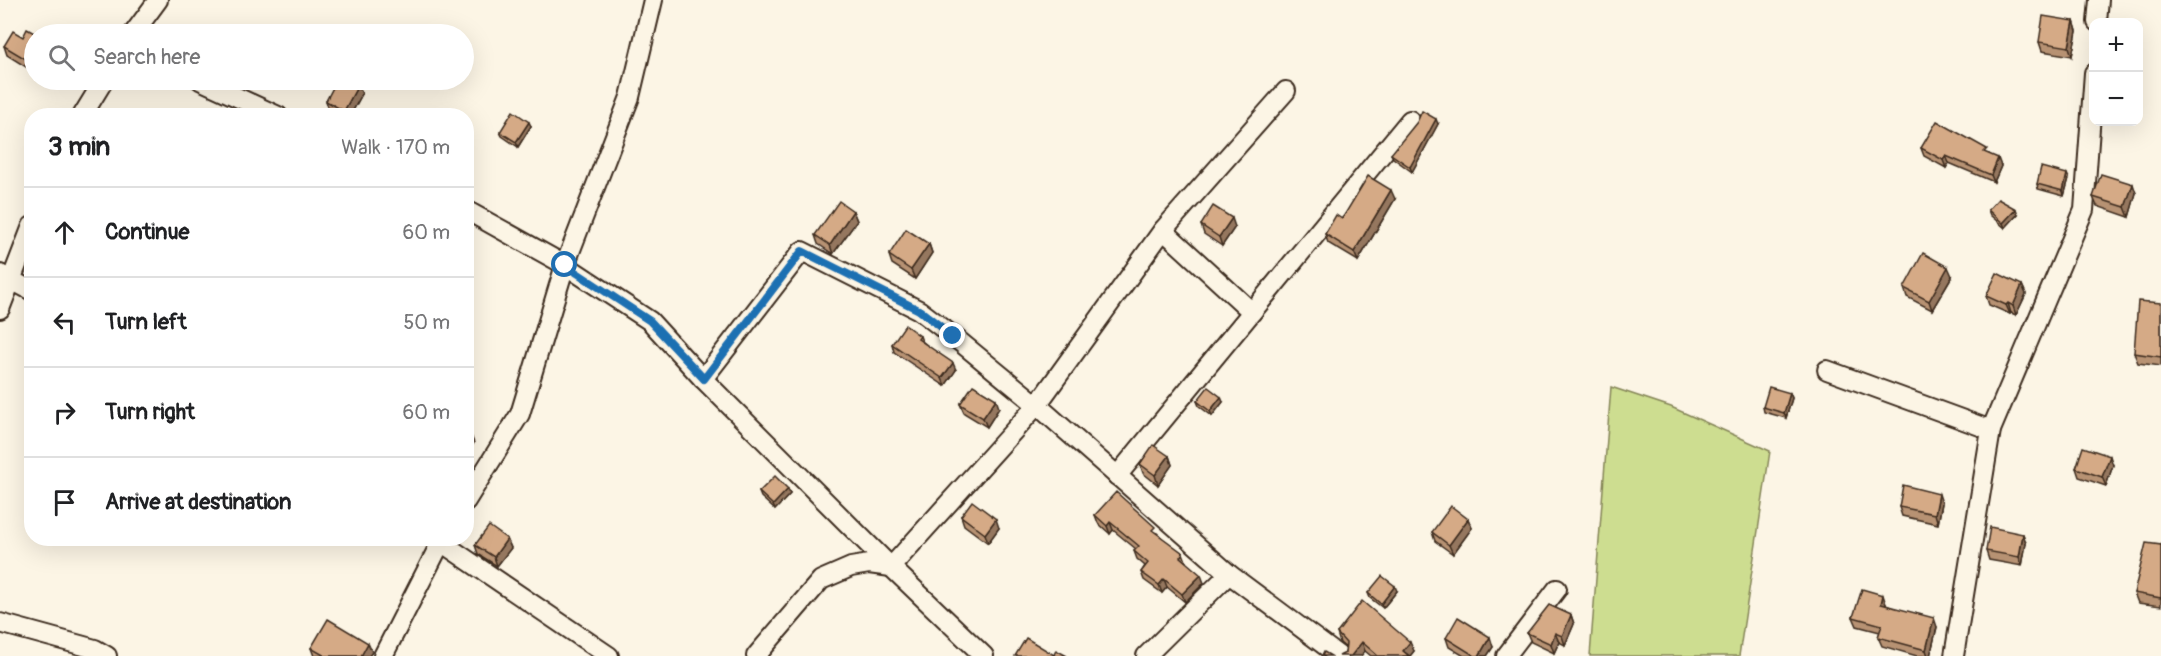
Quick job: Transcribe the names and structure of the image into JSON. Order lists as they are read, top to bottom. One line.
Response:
{"page":{"map_buttons":["+","−"],"search":"Search here","heading":["3 min","Walk · 170 m"],"list":[["Continue","60 m"],["Turn left","50 m"],["Turn right","60 m"],"Arrive at destination"]}}
